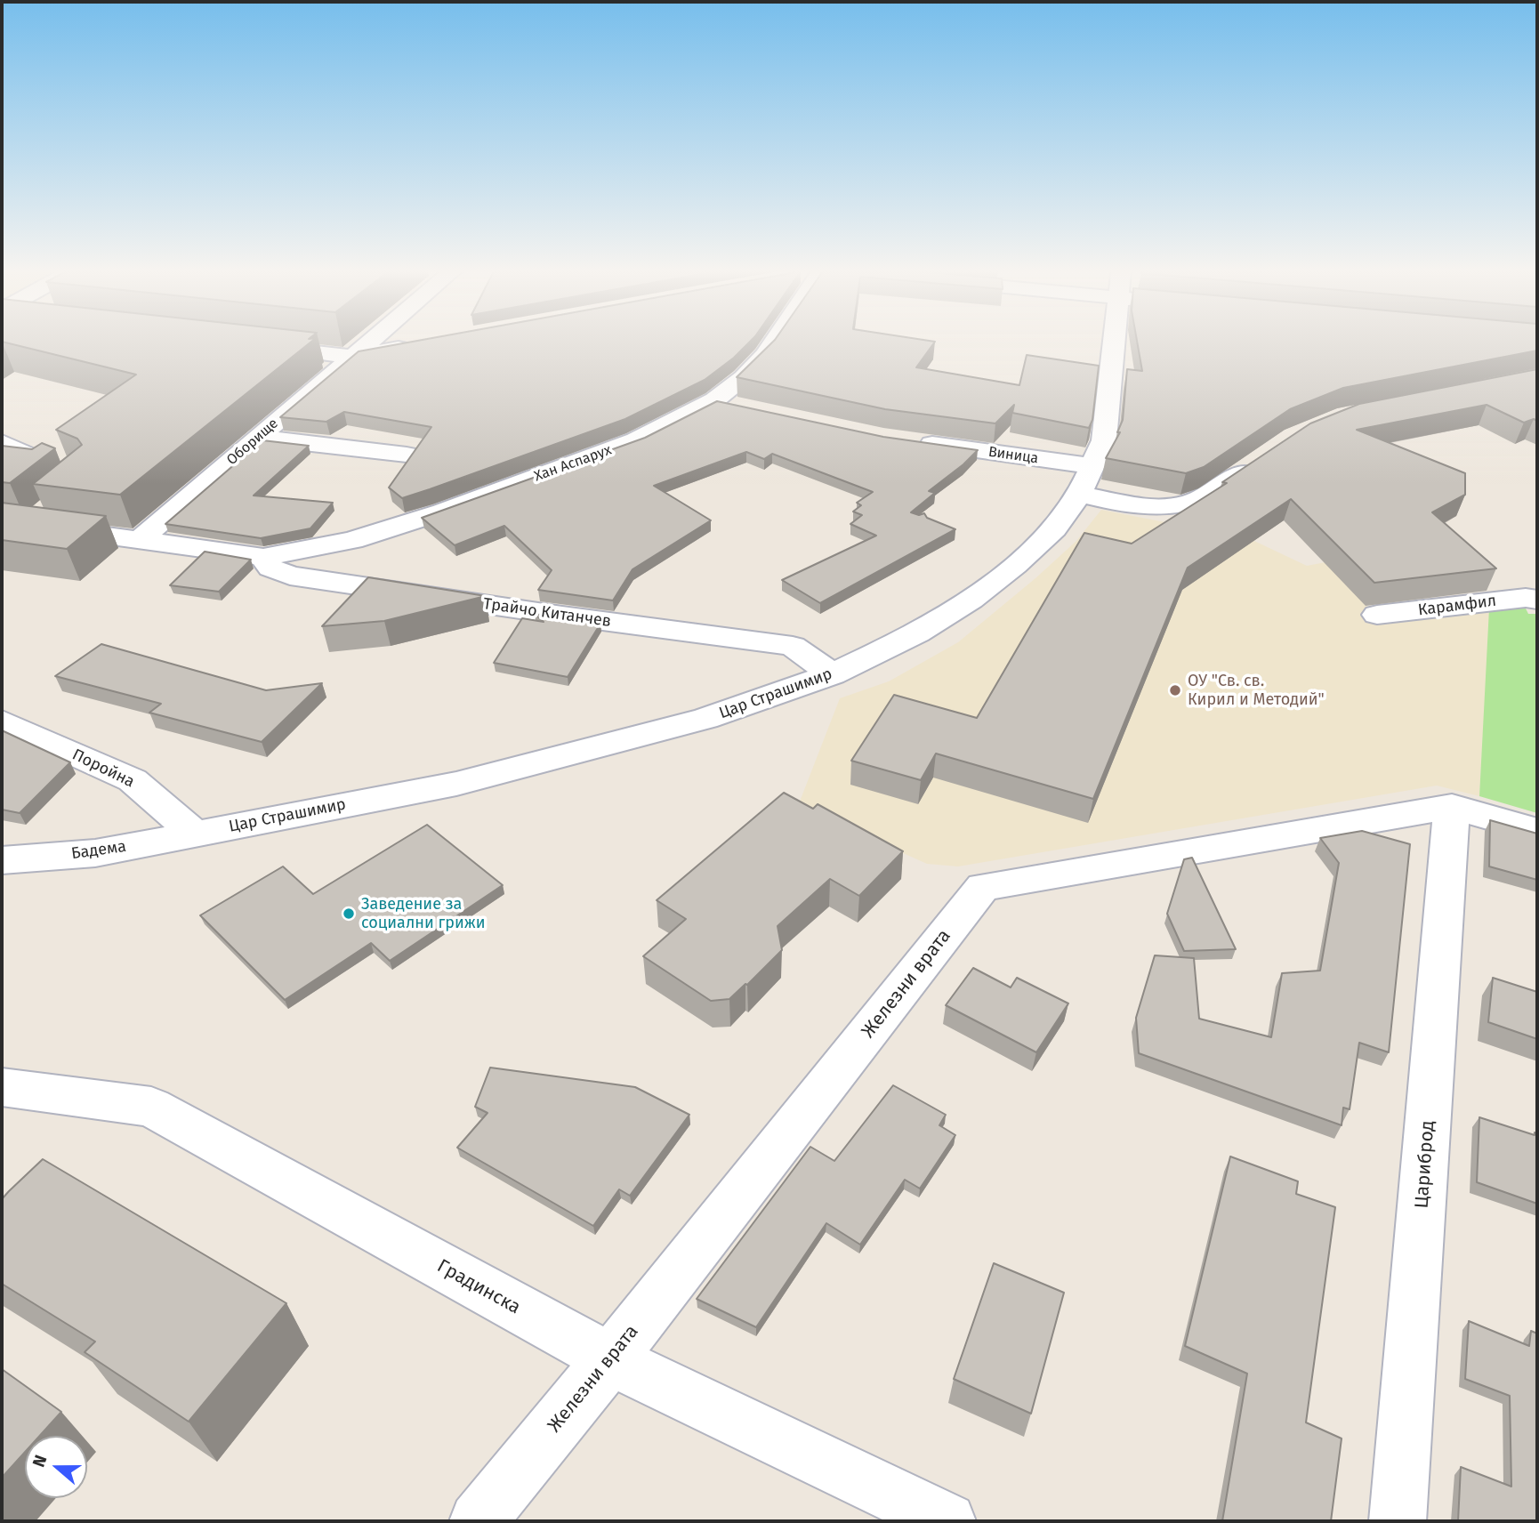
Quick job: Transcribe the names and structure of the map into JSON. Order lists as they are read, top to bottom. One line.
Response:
{"streets":{"street":["Оборище","Виница","Хан Аспарух","Карамфил","Трайчо Китанчев","Цар Страшимир","Поройна","Бадема","Железни врата","Цариброд","Градинска"]},"crossings":[["Оборище","Трайчо Китанчев"],["Виница","Цар Страшимир"],["Хан Аспарух","Трайчо Китанчев"],["Трайчо Китанчев","Цар Страшимир"],["Цар Страшимир","Поройна"],["Цар Страшимир","Бадема"],["Поройна","Бадема"],["Железни врата","Цариброд"],["Железни врата","Градинска"]],"places":["ОУ \"Св. св. Кирил и Методий\"","Заведение за социални грижи"],"north":"left"}
